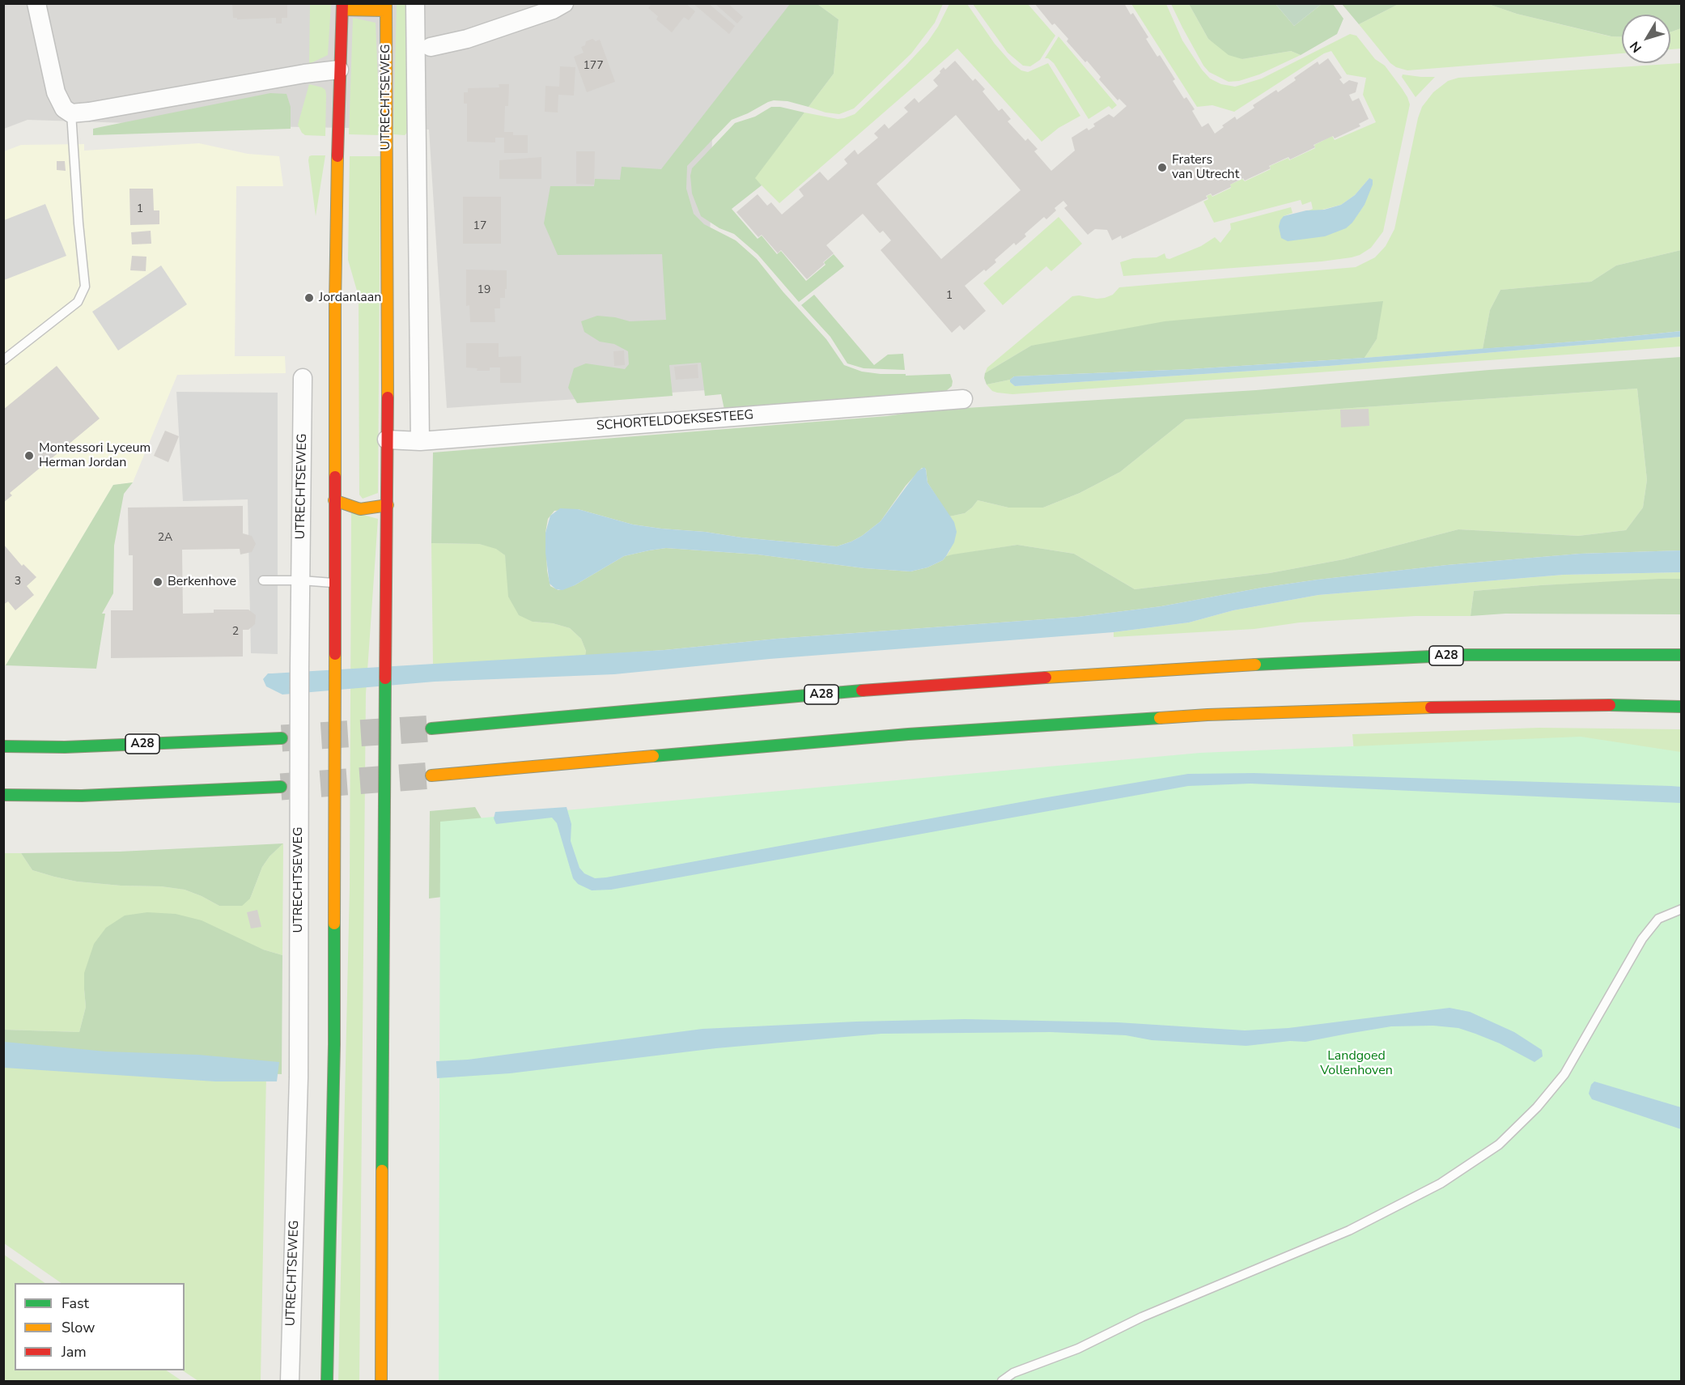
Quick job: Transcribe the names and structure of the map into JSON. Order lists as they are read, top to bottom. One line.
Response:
{"streets":{"main road":["UTRECHTSEWEG","A28"],"street":["SCHORTELDOEKSESTEEG"]},"crossings":[["UTRECHTSEWEG","SCHORTELDOEKSESTEEG"]],"parks":["Landgoed Vollenhoven"],"places":["Fraters van Utrecht","Jordanlaan","Montessori Lyceum Herman Jordan","Berkenhove"],"house_numbers":["177","1","17","19","1","2A","3","2"],"legend":["Fast","Slow","Jam"],"north":"bottom left"}
